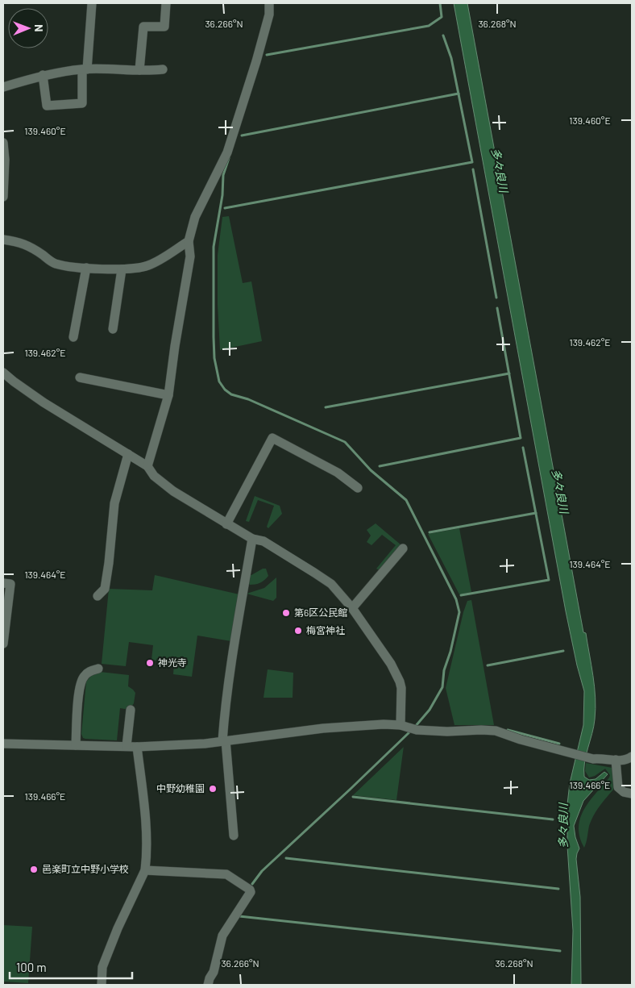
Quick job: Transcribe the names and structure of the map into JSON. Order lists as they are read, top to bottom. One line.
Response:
{"water":["多々良川"],"places":["第6区公民館","梅宮神社","神光寺","中野幼稚園","邑楽町立中野小学校"],"scale_bar":"100 m","north":"right","coordinates":["36.266°N","36.268°N","139.460°E","139.462°E","139.464°E","139.466°E"]}
